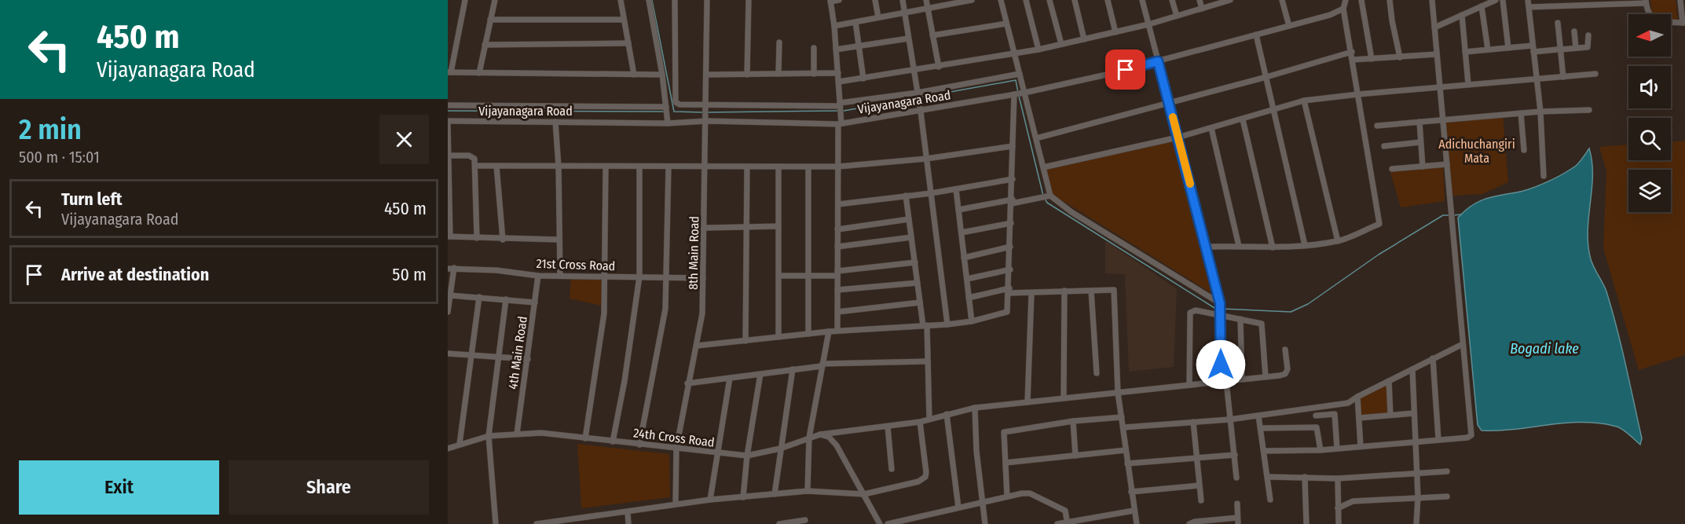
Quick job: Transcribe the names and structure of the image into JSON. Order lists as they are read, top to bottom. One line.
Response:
{"streets":{"street":["Vijayanagara Road","8th Main Road","21st Cross Road","4th Main Road","24th Cross Road"]},"crossings":[["Vijayanagara Road","8th Main Road"],["8th Main Road","21st Cross Road"],["8th Main Road","24th Cross Road"],["21st Cross Road","4th Main Road"],["4th Main Road","24th Cross Road"]],"water":["Bogadi lake"],"parks":["Adichuchangiri Mata"],"north":"left","page":{"turn":["450 m","Vijayanagara Road"],"heading":["2 min","500 m · 15:01"],"list":[{"name":"Turn left","note":"Vijayanagara Road","value":"450 m"},{"name":"Arrive at destination","value":"50 m"}],"buttons":["Exit","Share"]}}
